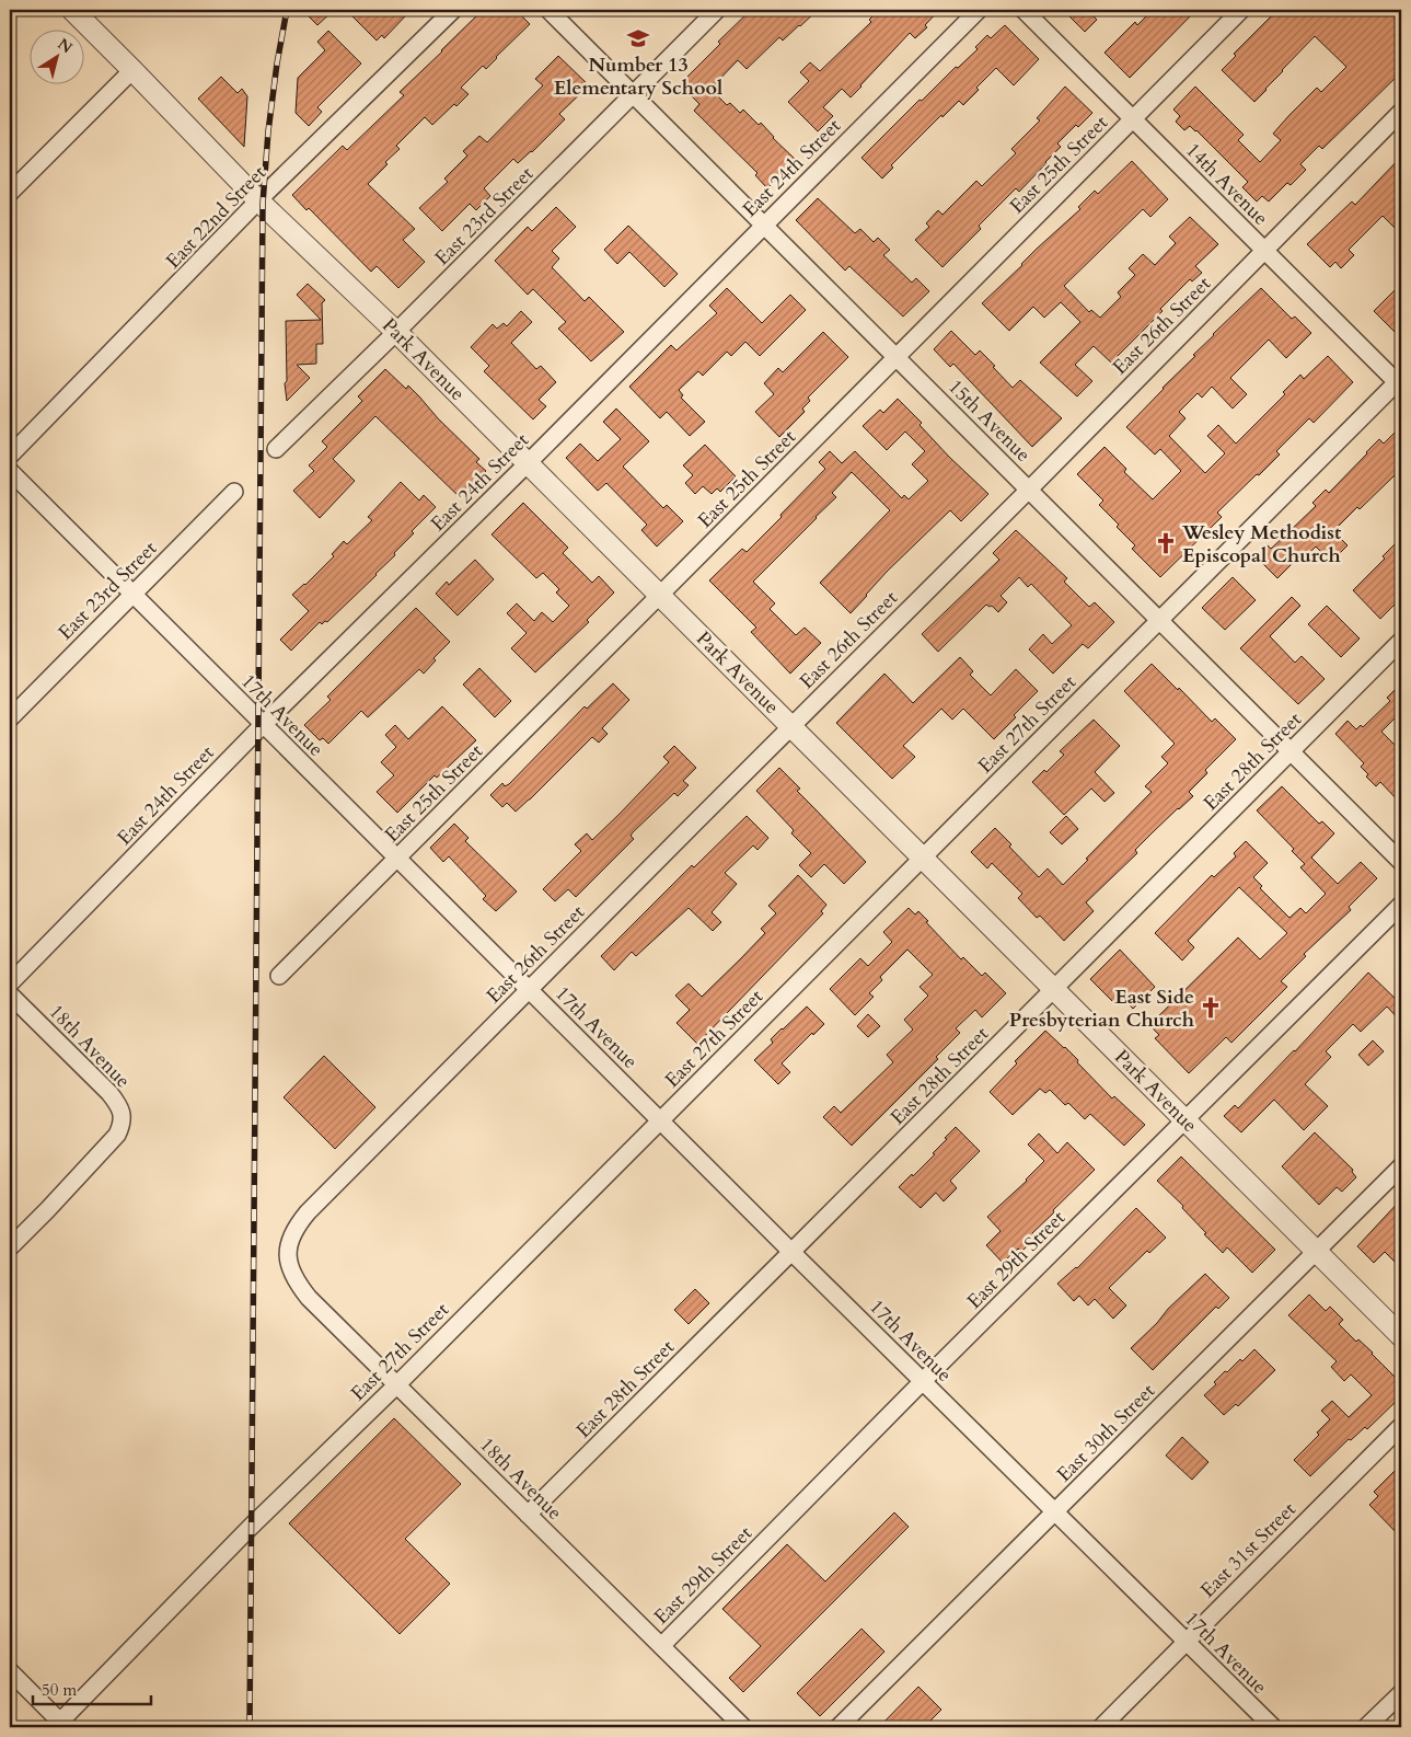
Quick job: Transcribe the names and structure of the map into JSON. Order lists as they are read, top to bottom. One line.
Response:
{"streets":{"street":["East 25th Street","East 24th Street","14th Avenue","East 23rd Street","East 22nd Street","East 26th Street","Park Avenue","15th Avenue","17th Avenue","East 27th Street","East 28th Street","18th Avenue","East 29th Street","East 30th Street","East 31st Street"]},"crossings":[["East 25th Street","14th Avenue"],["East 25th Street","Park Avenue"],["East 25th Street","15th Avenue"],["East 25th Street","17th Avenue"],["East 24th Street","Park Avenue"],["East 24th Street","15th Avenue"],["East 24th Street","17th Avenue"],["14th Avenue","East 26th Street"],["14th Avenue","East 27th Street"],["East 23rd Street","Park Avenue"],["East 23rd Street","15th Avenue"],["East 23rd Street","17th Avenue"],["East 22nd Street","Park Avenue"],["East 26th Street","Park Avenue"],["East 26th Street","15th Avenue"],["East 26th Street","17th Avenue"],["East 26th Street","18th Avenue"],["Park Avenue","East 27th Street"],["Park Avenue","East 28th Street"],["Park Avenue","East 29th Street"],["Park Avenue","East 30th Street"],["15th Avenue","East 27th Street"],["15th Avenue","East 28th Street"],["17th Avenue","East 27th Street"],["17th Avenue","East 28th Street"],["17th Avenue","East 29th Street"],["17th Avenue","East 30th Street"],["17th Avenue","East 31st Street"],["East 27th Street","18th Avenue"],["East 28th Street","18th Avenue"],["18th Avenue","East 29th Street"]],"places":{"school or university":["Number 13 Elementary School"],"church":["Wesley Methodist Episcopal Church","East Side Presbyterian Church"]},"scale_bar":"50 m","north":"top right"}
